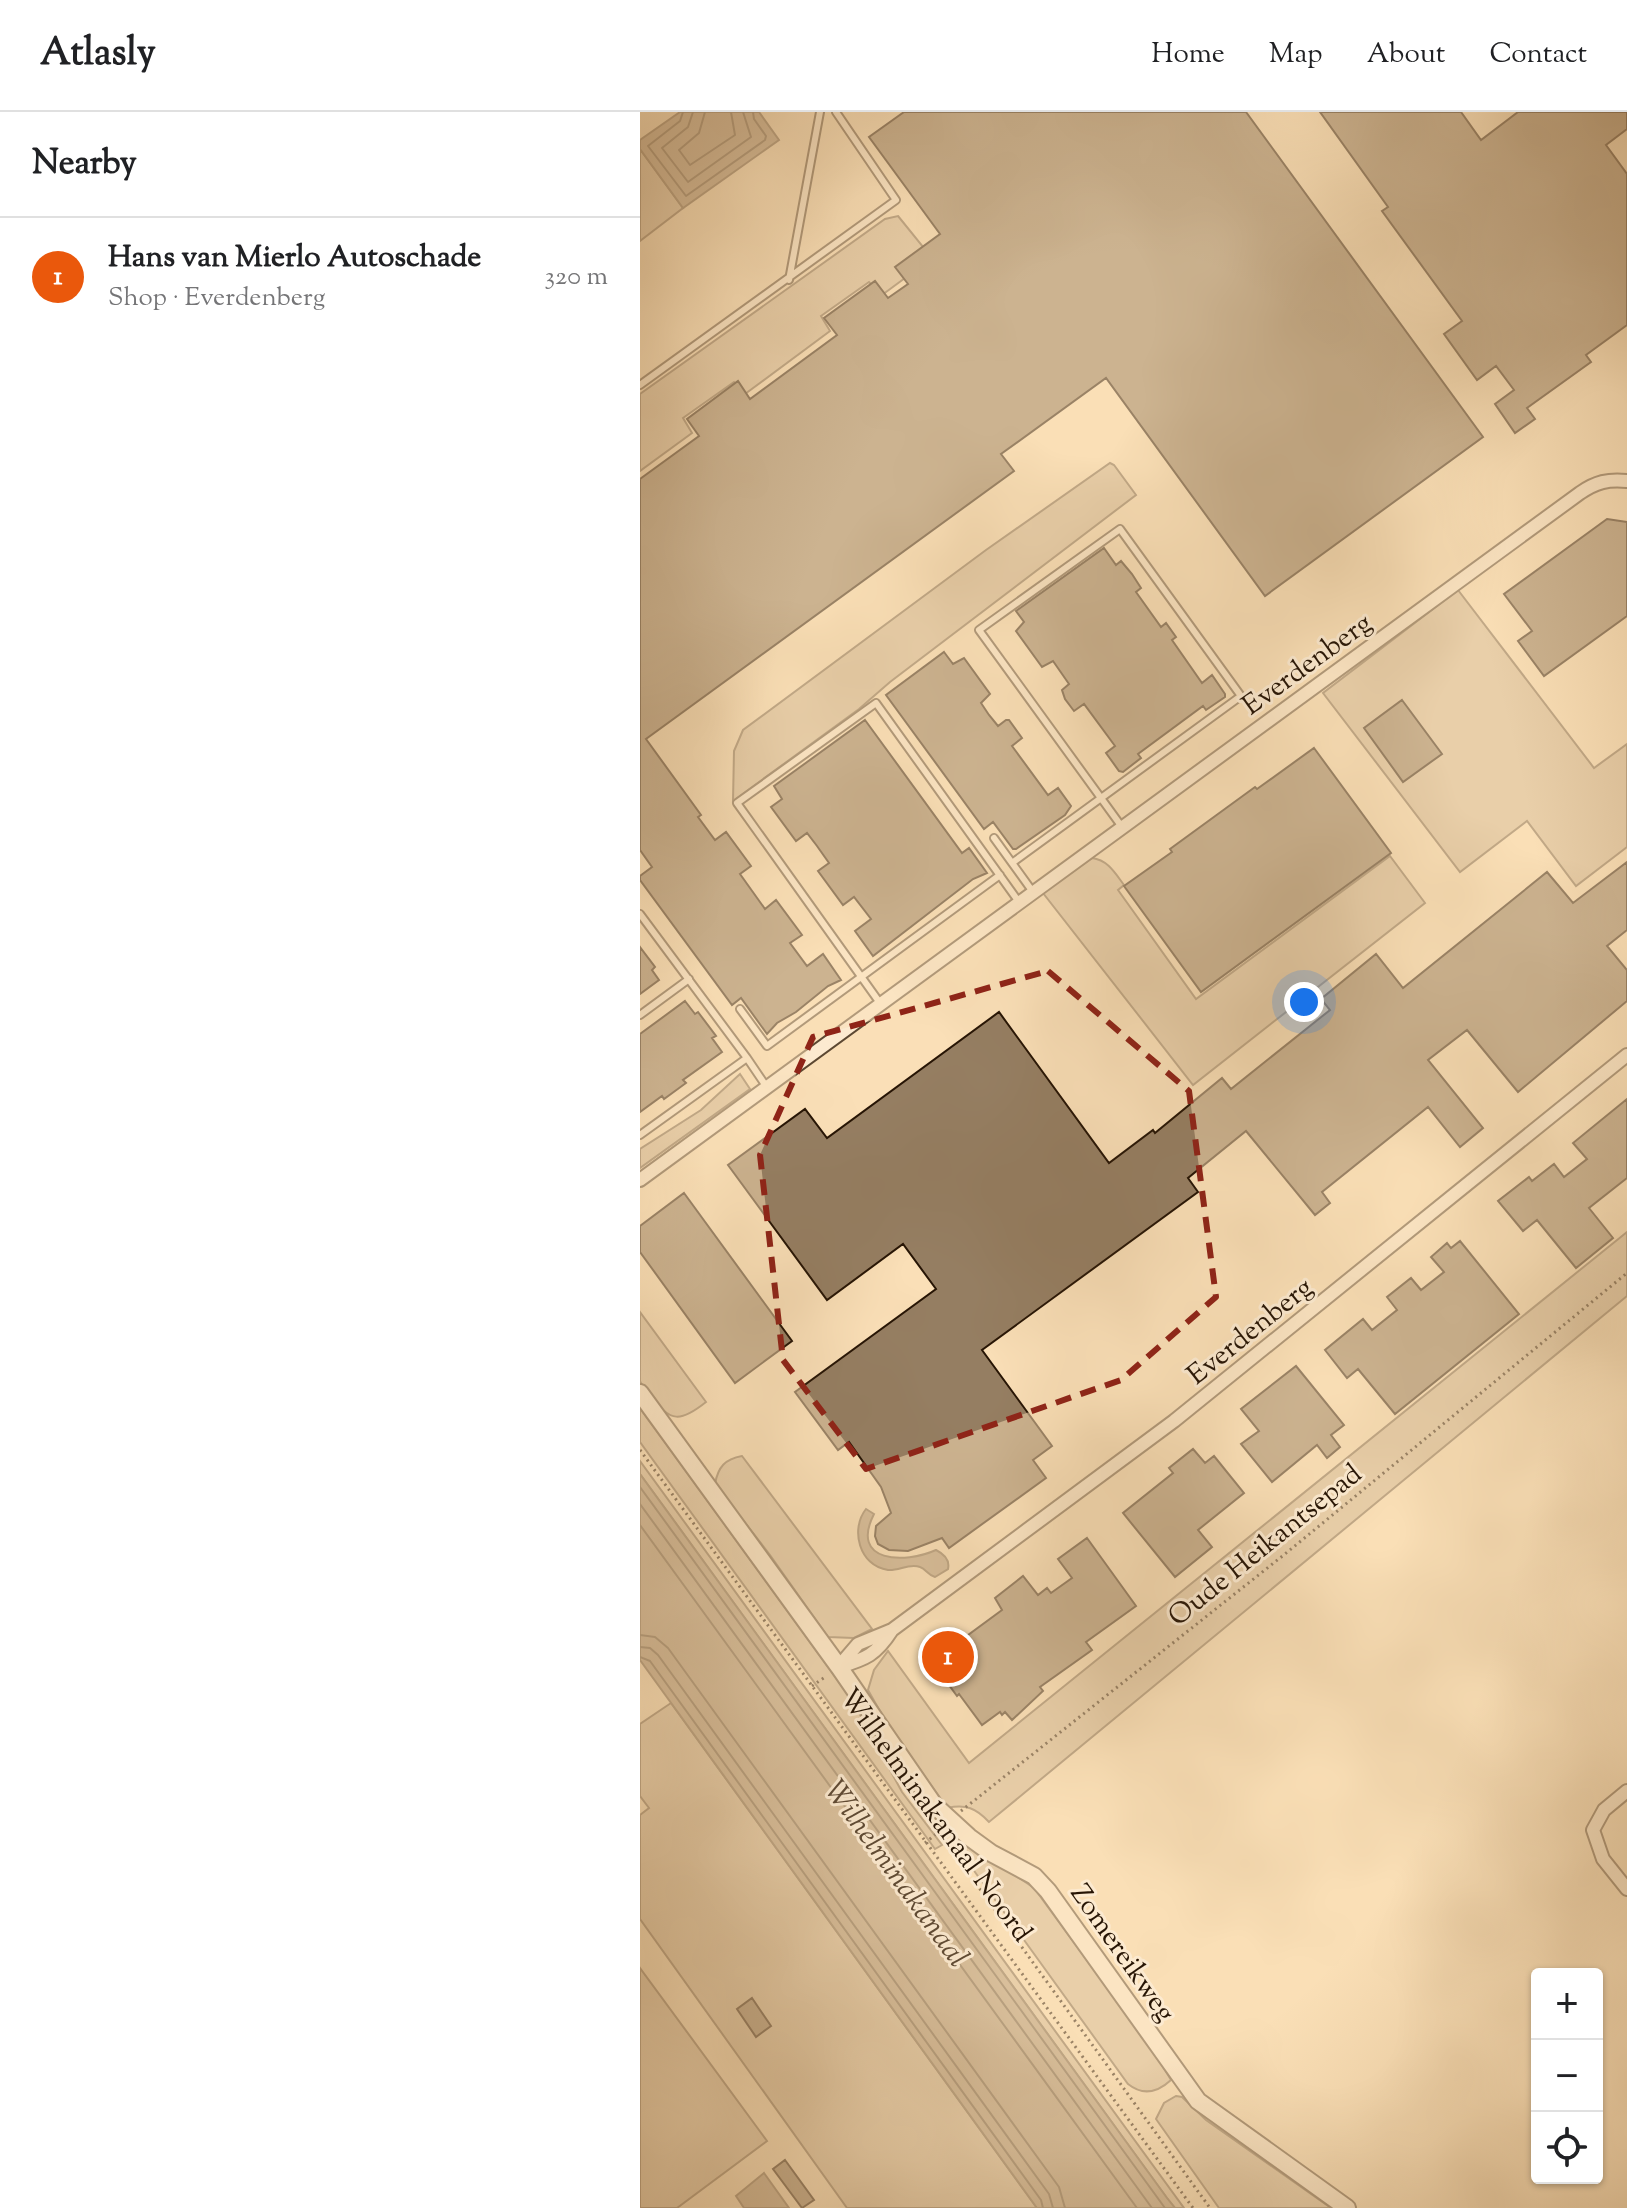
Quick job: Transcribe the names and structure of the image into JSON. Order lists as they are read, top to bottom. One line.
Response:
{"streets":{"street":["Everdenberg","Wilhelminakanaal Noord","Zomereikweg"],"path":["Oude Heikantsepad"]},"crossings":[["Everdenberg","Wilhelminakanaal Noord"],["Oude Heikantsepad","Wilhelminakanaal Noord"],["Oude Heikantsepad","Zomereikweg"],["Wilhelminakanaal Noord","Zomereikweg"]],"water":["Wilhelminakanaal"],"page":{"header":"Atlasly","nav":["Home","Map","About","Contact"],"heading":"Nearby","list":[{"mark":"1","name":"Hans van Mierlo Autoschade","note":"Shop · Everdenberg","value":"320 m"}],"pins":"1","map_buttons":["+","−"]}}
